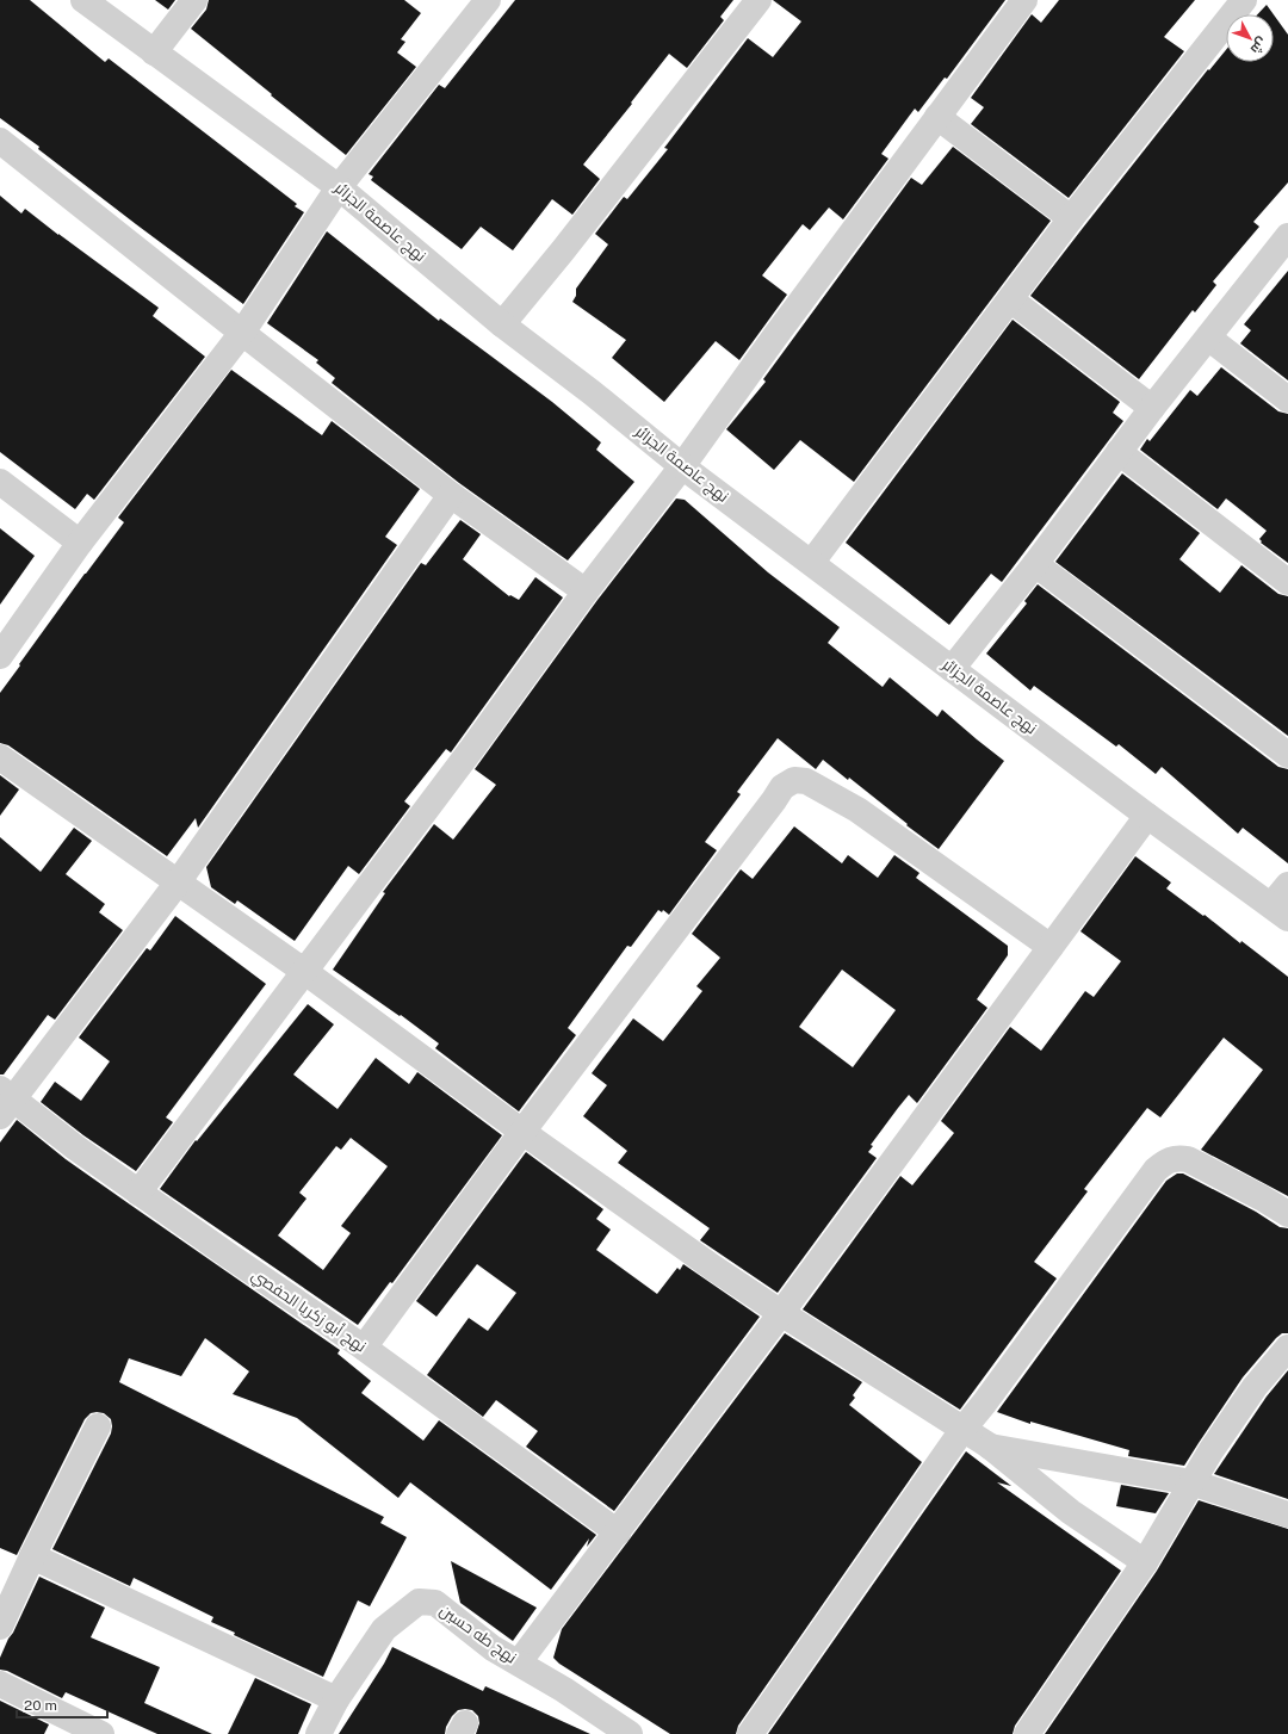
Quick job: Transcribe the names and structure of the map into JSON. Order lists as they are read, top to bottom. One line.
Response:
{"streets":{"street":["نهج عاصمة الجزائر","نهج أبو زكريا الحفصي","نهج طه حسين"]},"scale_bar":"20 m","north":"bottom right"}
